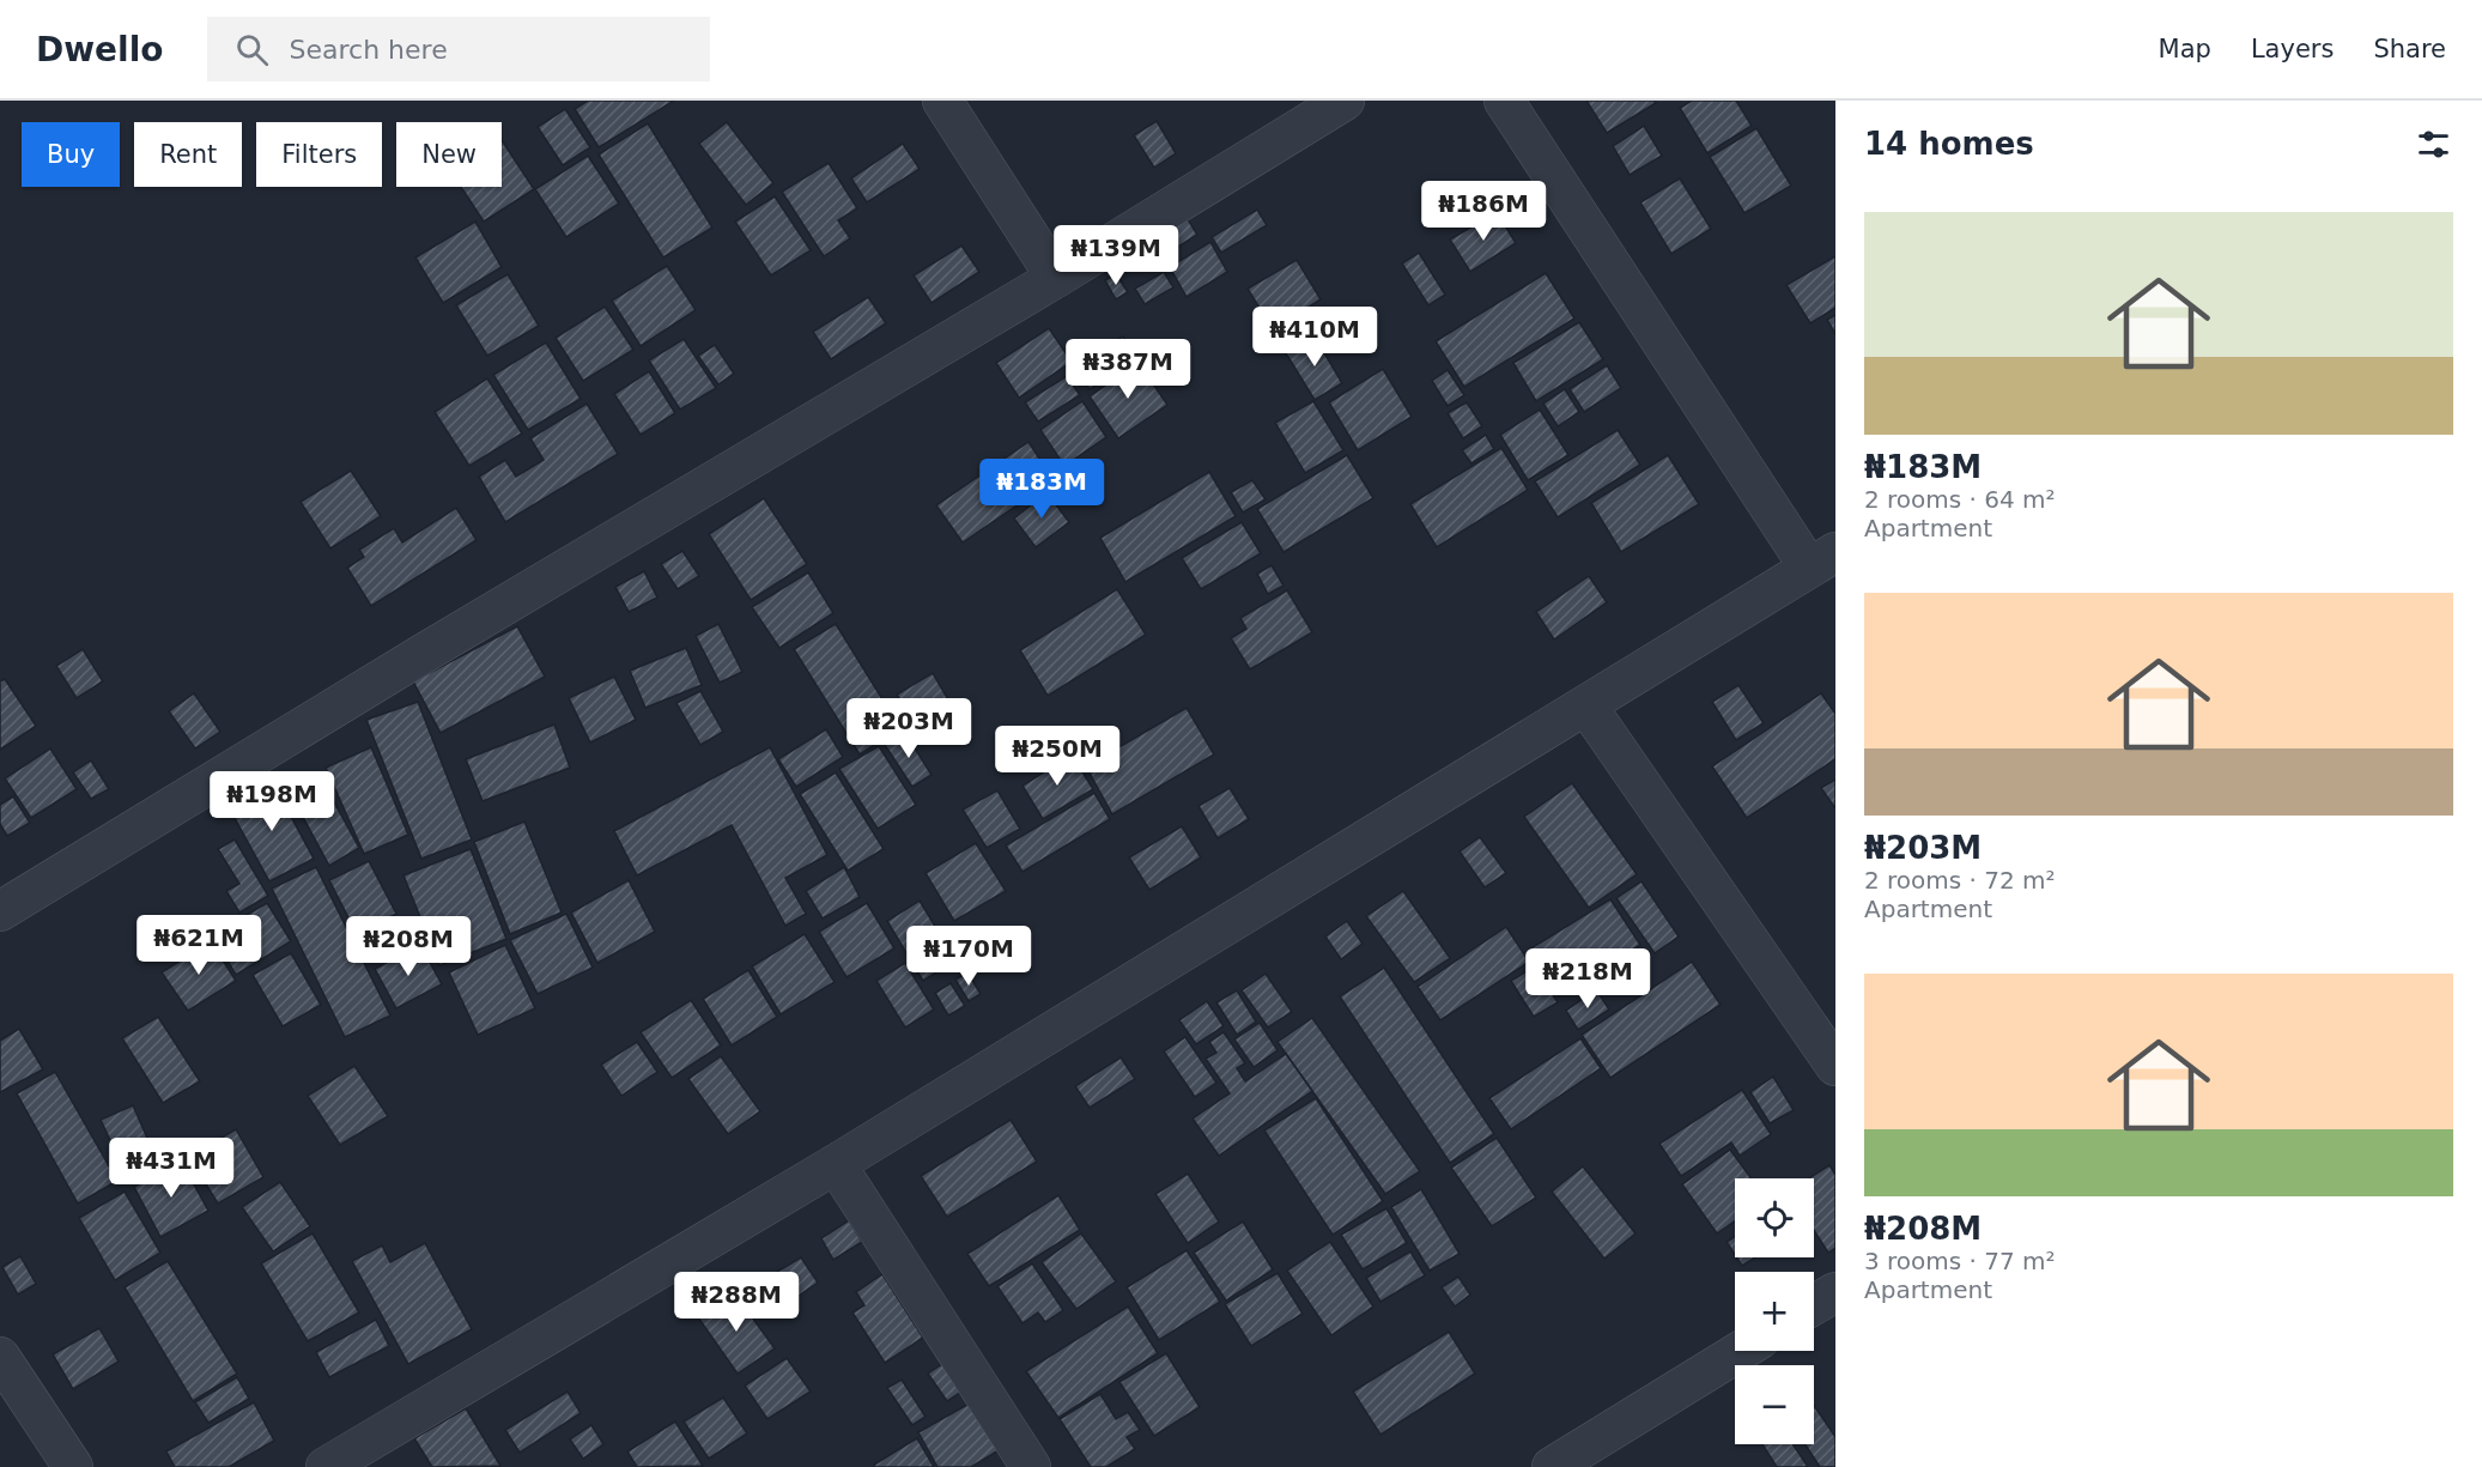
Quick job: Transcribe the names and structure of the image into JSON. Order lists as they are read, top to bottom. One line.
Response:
{"page":{"header":"Dwello","search":"Search here","nav":["Map","Layers","Share"],"heading":"14 homes","chip":["Buy","Rent","Filters","New"],"price":["₦186M","₦139M","₦410M","₦387M","₦183M","₦203M","₦250M","₦198M","₦621M","₦208M","₦170M","₦218M","₦431M","₦288M"],"list":[{"name":"₦183M","note":"2 rooms · 64 m² · Apartment"},{"name":"₦203M","note":"2 rooms · 72 m² · Apartment"},{"name":"₦208M","note":"3 rooms · 77 m² · Apartment"}],"map_buttons":["+","−"]}}
